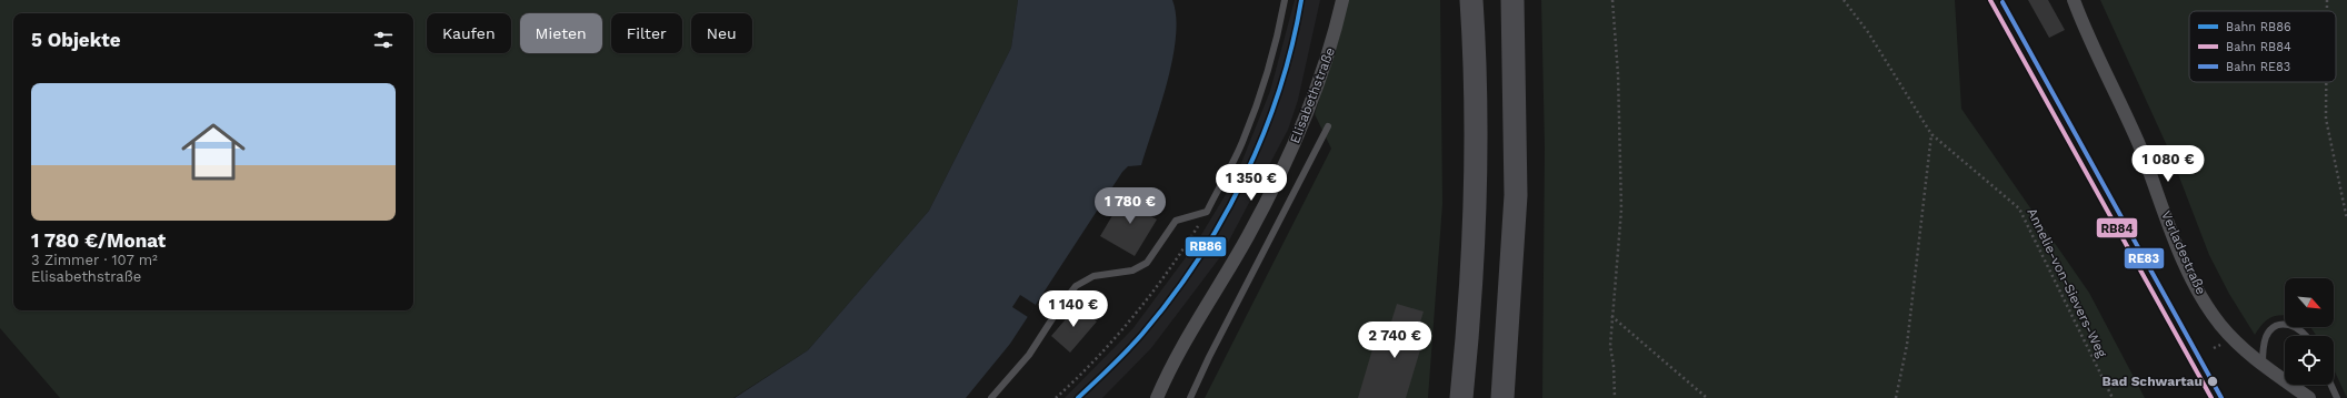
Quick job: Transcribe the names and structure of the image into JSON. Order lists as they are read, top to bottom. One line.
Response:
{"streets":{"street":["Elisabethstraße","Verladestraße"],"path":["Annelie-von-Sievers-Weg"]},"places":["Bad Schwartau"],"lines":["rail line RB86","rail line RB84","rail line RE83"],"legend":["Bahn RB86","Bahn RB84","Bahn RE83"],"north":"bottom right","page":{"chip":["Kaufen","Mieten","Filter","Neu"],"heading":"5 Objekte","list":[{"name":"1 780 €/Monat","note":"3 Zimmer · 107 m² · Elisabethstraße"}],"price":["1 080 €","1 350 €","1 780 €","1 140 €","2 740 €"]}}
